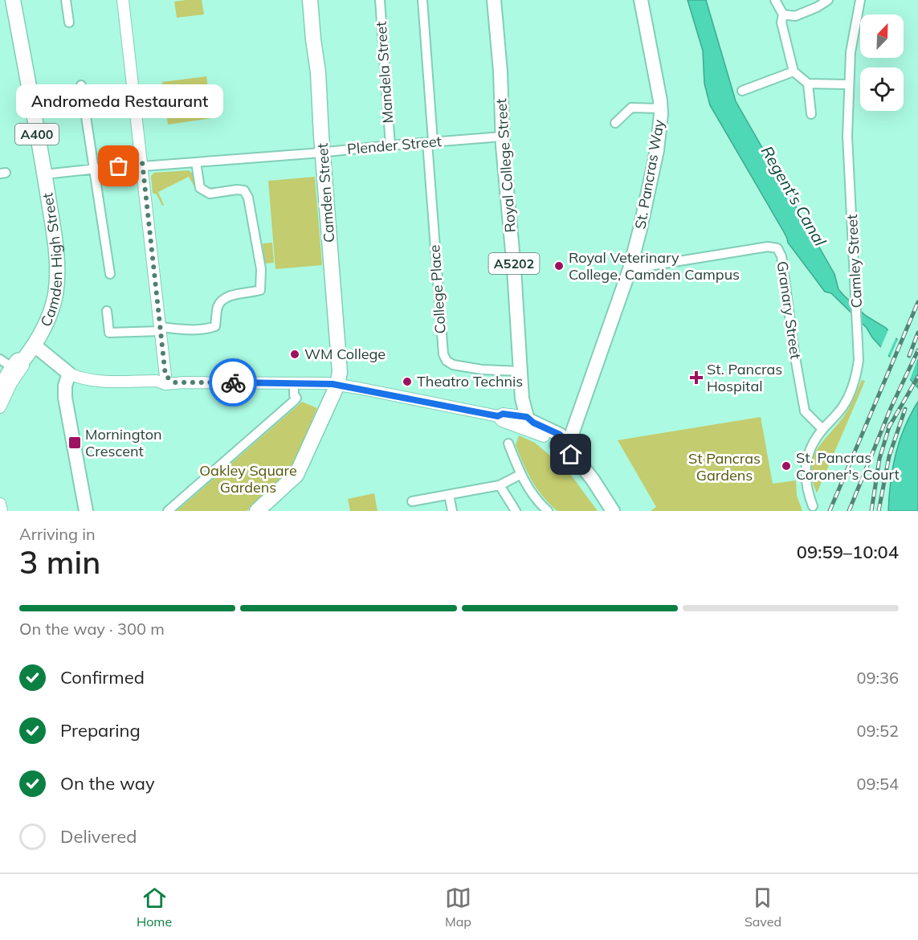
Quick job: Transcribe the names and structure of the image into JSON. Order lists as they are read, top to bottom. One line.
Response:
{"streets":{"highway":["A400","Camden Street","Camden High Street"],"main road":["Royal College Street","St. Pancras Way","A5202"],"street":["Mandela Street","Plender Street","Camley Street","College Place","Granary Street"]},"crossings":[["Mandela Street","Plender Street"],["A400","Camden High Street"],["Plender Street","Royal College Street"],["Plender Street","Camden Street"],["Plender Street","Camden High Street"],["Plender Street","College Place"],["Royal College Street","A5202"],["Royal College Street","College Place"],["St. Pancras Way","A5202"],["St. Pancras Way","Granary Street"],["Camley Street","Granary Street"]],"water":["Regent's Canal"],"parks":["St Pancras Gardens","Oakley Square Gardens"],"places":{"other":["Andromeda Restaurant","Royal Veterinary College, Camden Campus","WM College","Theatro Technis","St. Pancras Coroner's Court"],"health":["St. Pancras Hospital"],"transit":["Mornington Crescent"]},"north":"top right","page":{"bubble":"Andromeda Restaurant","heading":["3 min","Arriving in","09:59–10:04"],"bar":"On the way · 300 m","list":[["Confirmed","09:36"],["Preparing","09:52"],["On the way","09:54"],"Delivered"],"tabs":["Home","Map","Saved"]}}
